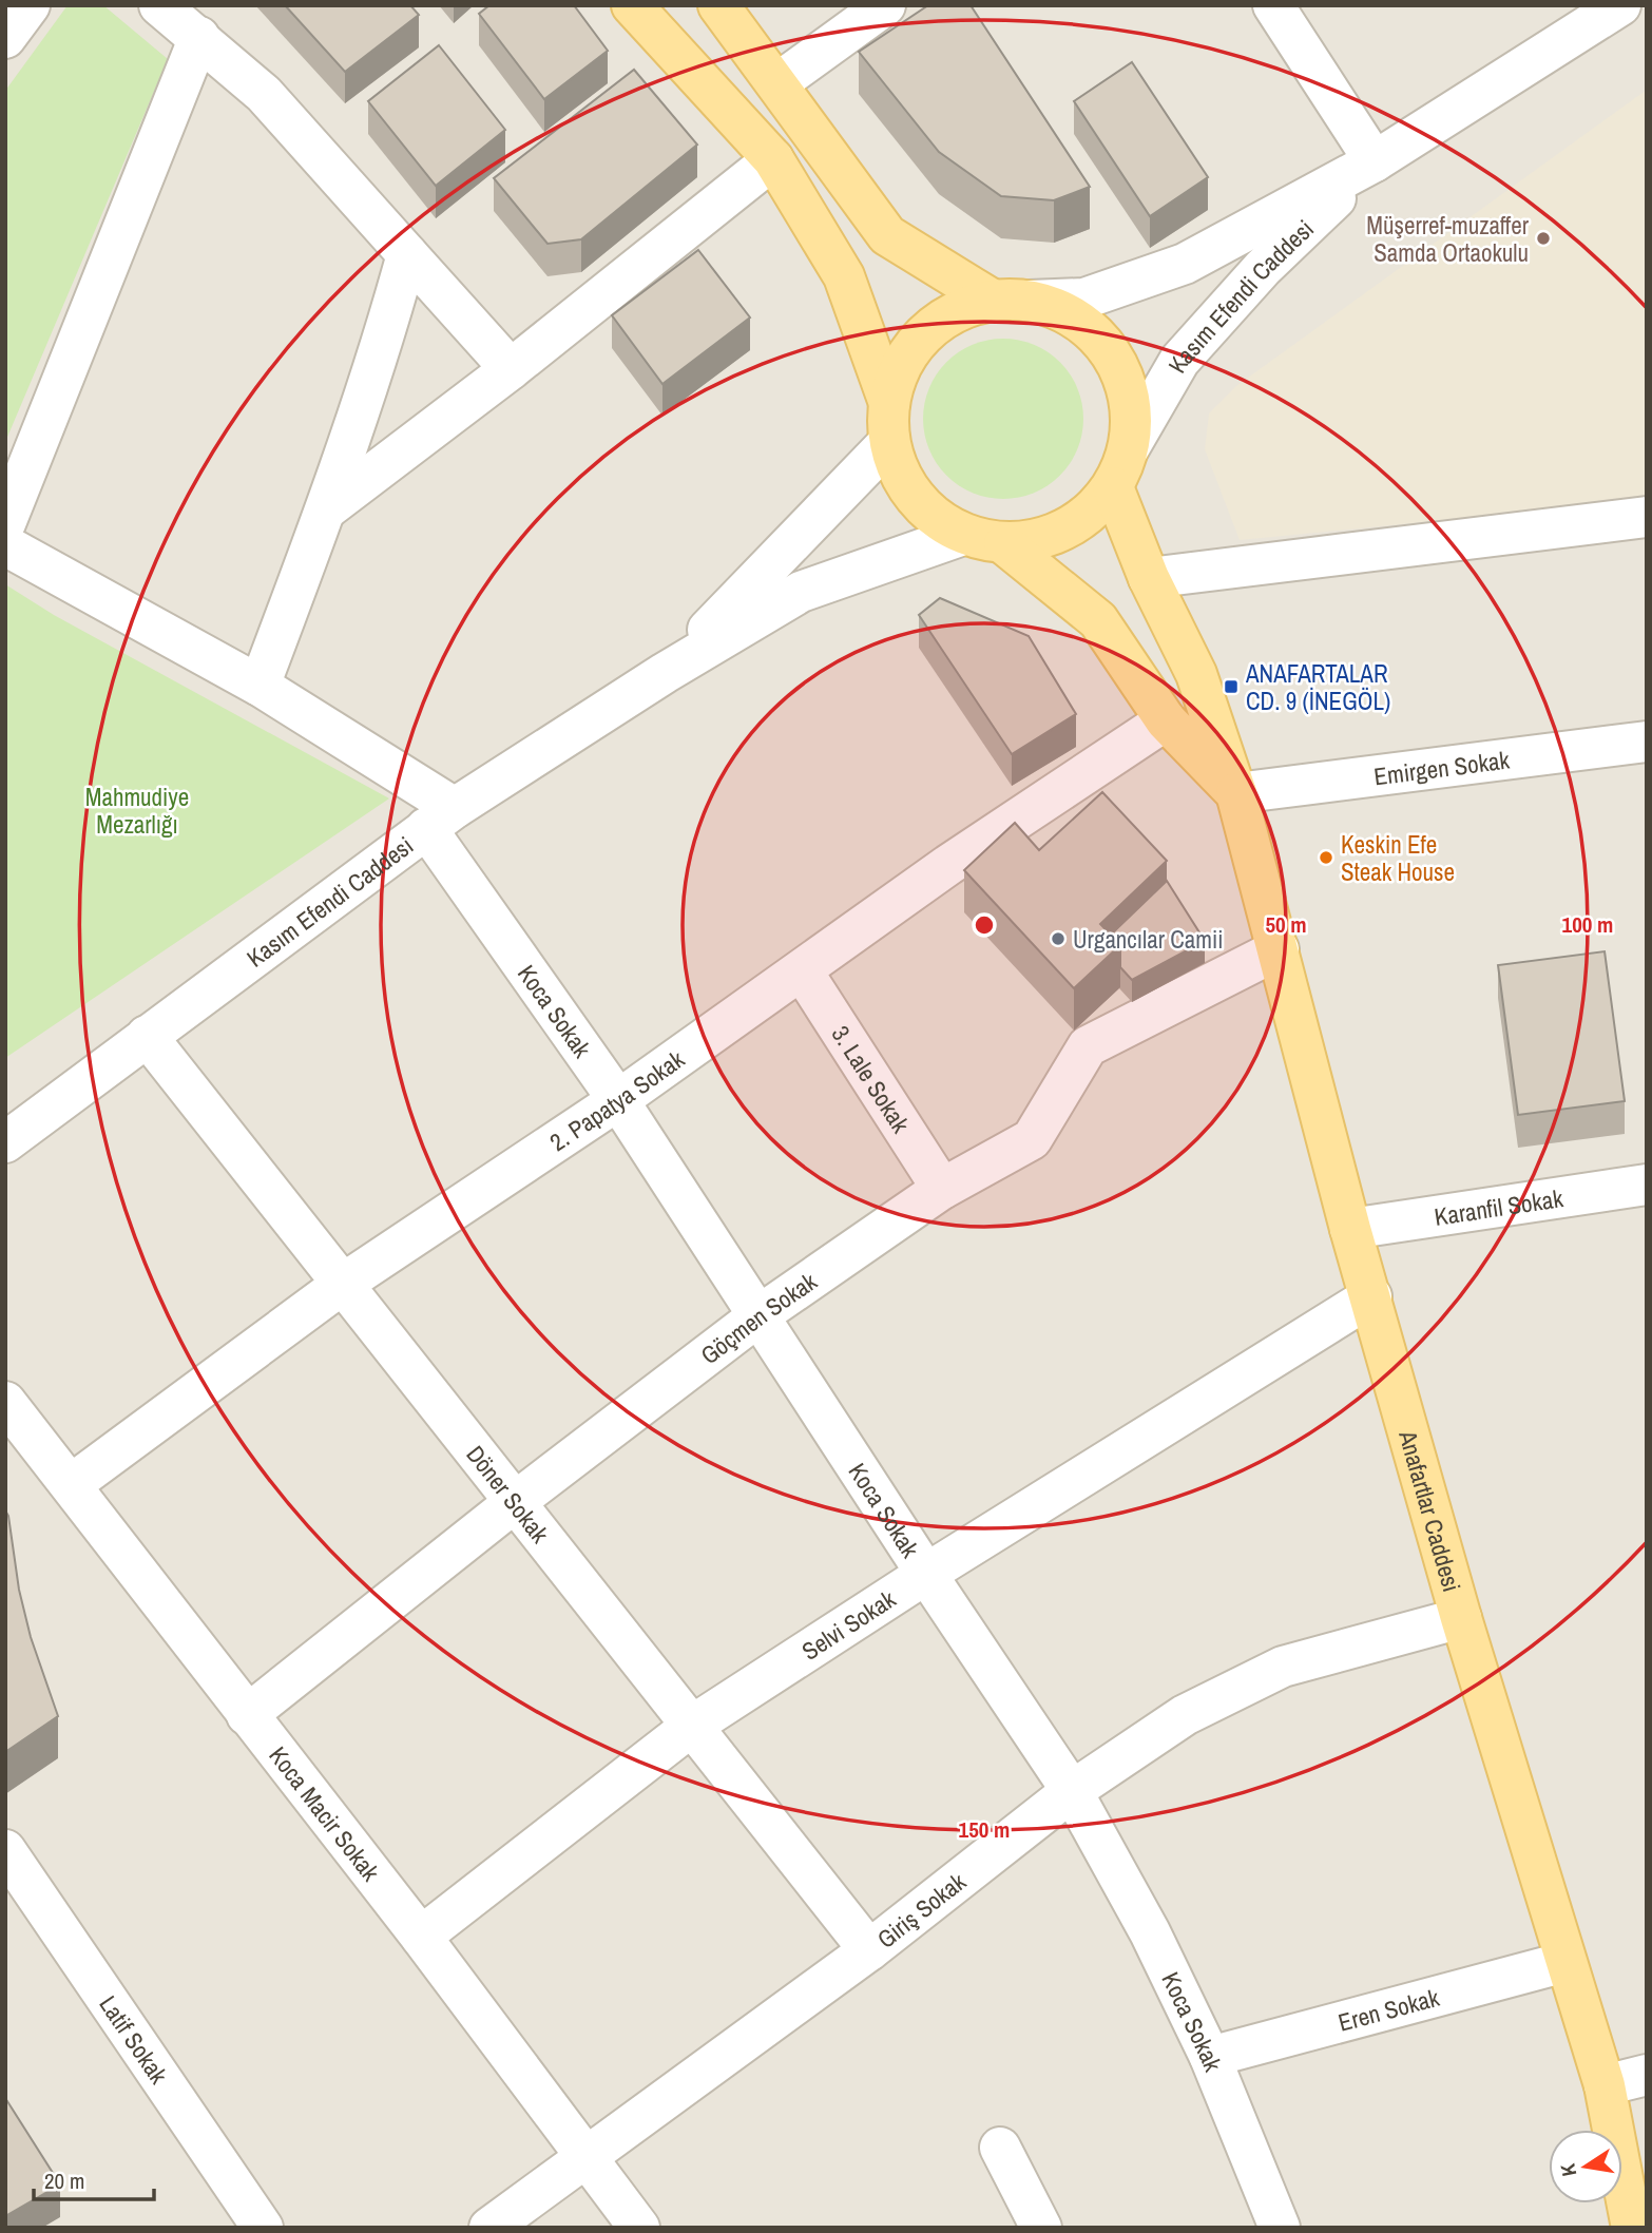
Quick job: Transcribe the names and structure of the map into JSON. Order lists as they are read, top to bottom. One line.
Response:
{"streets":{"main road":["Anafartlar Caddesi"],"street":["Kasım Efendi Caddesi","Emirgen Sokak","Koca Sokak","3. Lale Sokak","2. Papatya Sokak","Karanfil Sokak","Göçmen Sokak","Döner Sokak","Selvi Sokak","Koca Macir Sokak","Giriş Sokak","Eren Sokak","Latif Sokak"]},"crossings":[["Kasım Efendi Caddesi","Koca Sokak"],["Kasım Efendi Caddesi","Döner Sokak"],["Kasım Efendi Caddesi","Anafartlar Caddesi"],["Emirgen Sokak","Anafartlar Caddesi"],["Koca Sokak","2. Papatya Sokak"],["Koca Sokak","Göçmen Sokak"],["Koca Sokak","Selvi Sokak"],["Koca Sokak","Giriş Sokak"],["Koca Sokak","Eren Sokak"],["3. Lale Sokak","2. Papatya Sokak"],["3. Lale Sokak","Göçmen Sokak"],["2. Papatya Sokak","Döner Sokak"],["2. Papatya Sokak","Koca Macir Sokak"],["Karanfil Sokak","Anafartlar Caddesi"],["Göçmen Sokak","Döner Sokak"],["Göçmen Sokak","Anafartlar Caddesi"],["Göçmen Sokak","Koca Macir Sokak"],["Döner Sokak","Selvi Sokak"],["Döner Sokak","Giriş Sokak"],["Anafartlar Caddesi","Selvi Sokak"],["Anafartlar Caddesi","Giriş Sokak"],["Anafartlar Caddesi","Eren Sokak"],["Selvi Sokak","Koca Macir Sokak"],["Koca Macir Sokak","Giriş Sokak"]],"parks":["Mahmudiye Mezarlığı"],"places":{"other":["Müşerref-muzaffer Samda Ortaokulu","Keskin Efe Steak House","Urgancılar Camii"],"transit":["ANAFARTALAR CD. 9 (İNEGÖL)"]},"scale_bar":"20 m","north":"left","rings":["50 m","100 m","150 m"]}
